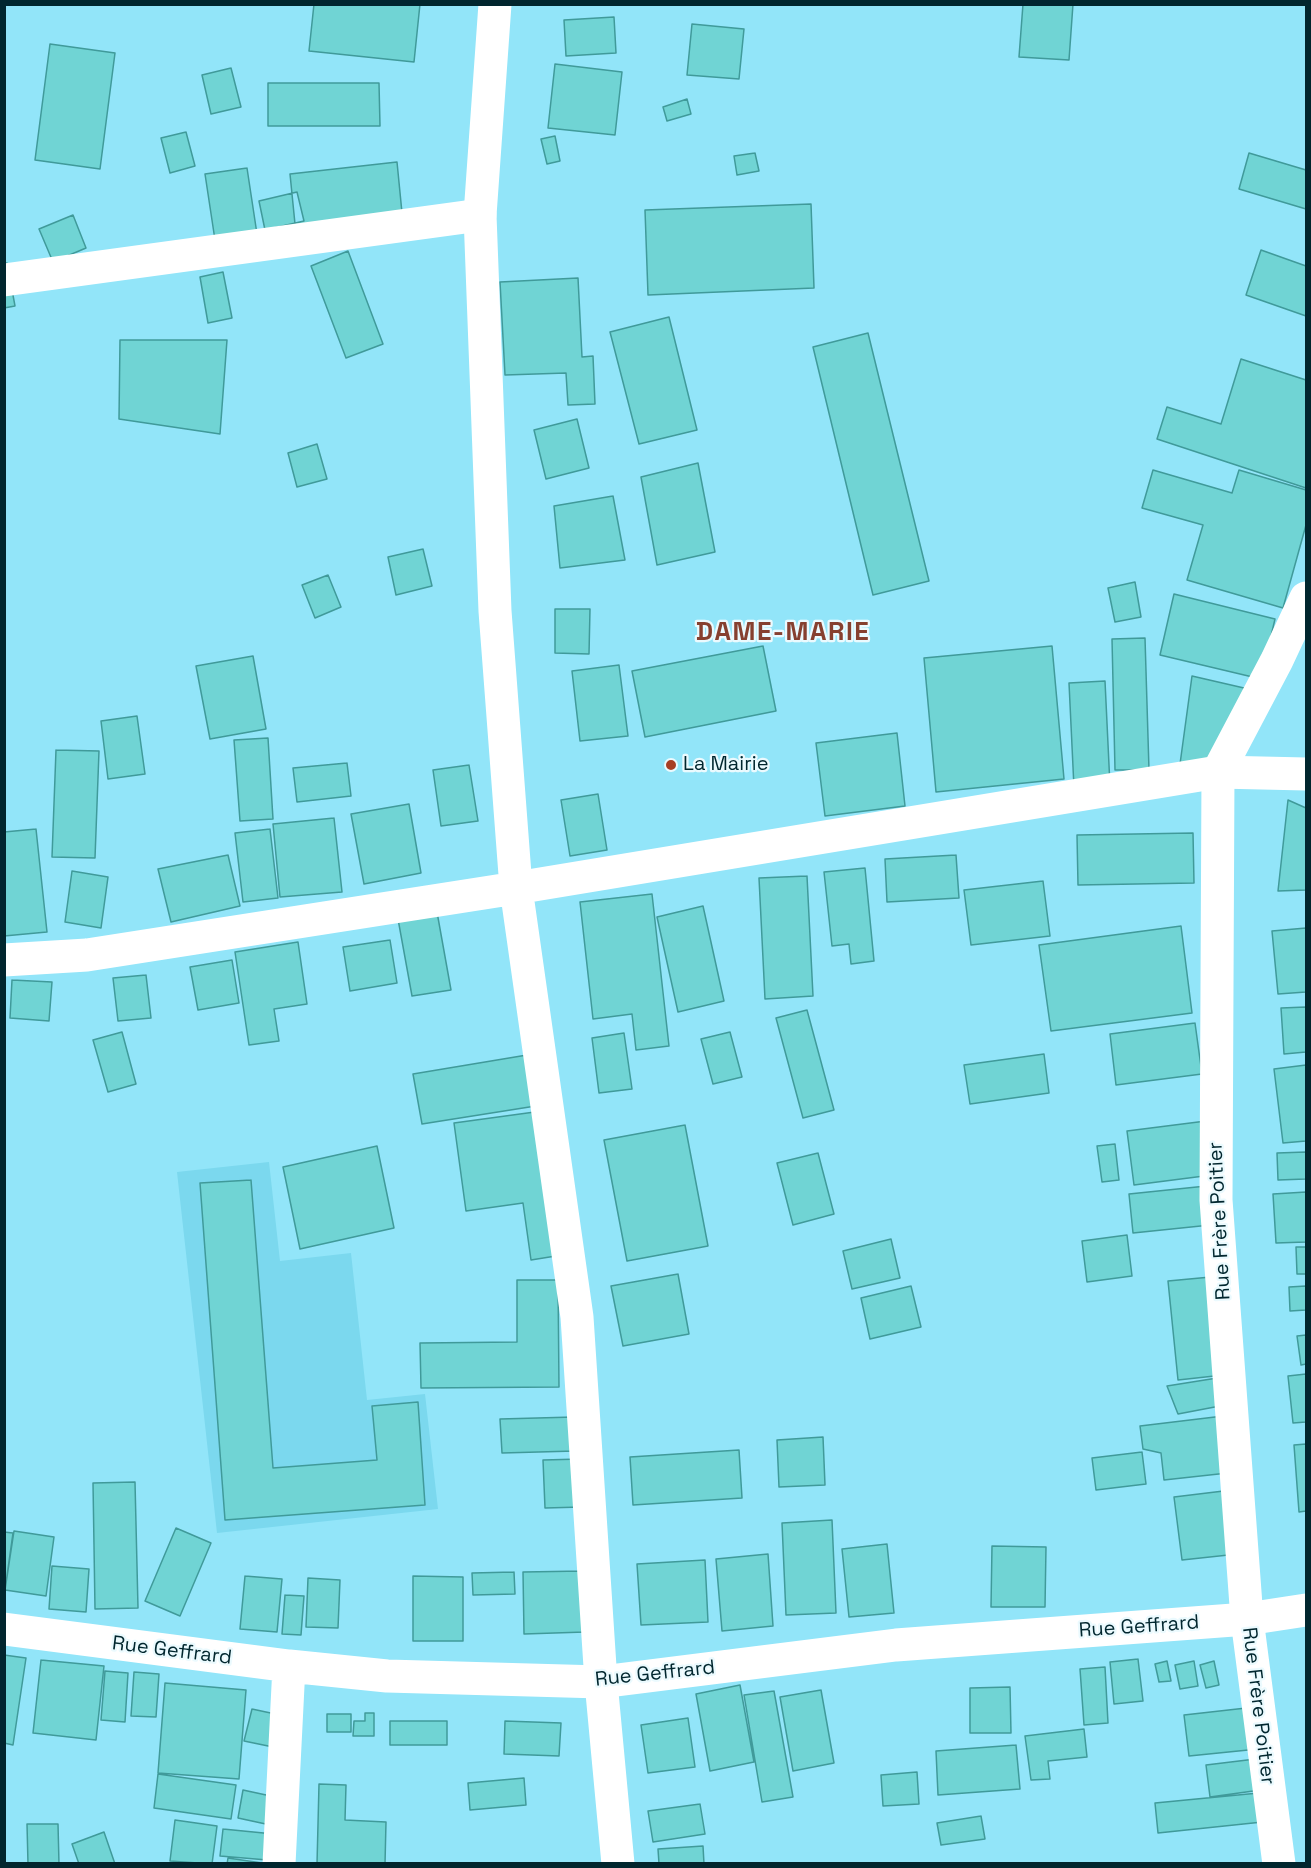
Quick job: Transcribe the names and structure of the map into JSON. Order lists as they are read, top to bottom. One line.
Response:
{"streets":{"street":["Rue Frère Poitier","Rue Geffrard"]},"crossings":[["Rue Frère Poitier","Rue Geffrard"]],"districts":["DAME-MARIE"],"places":["La Mairie"]}
